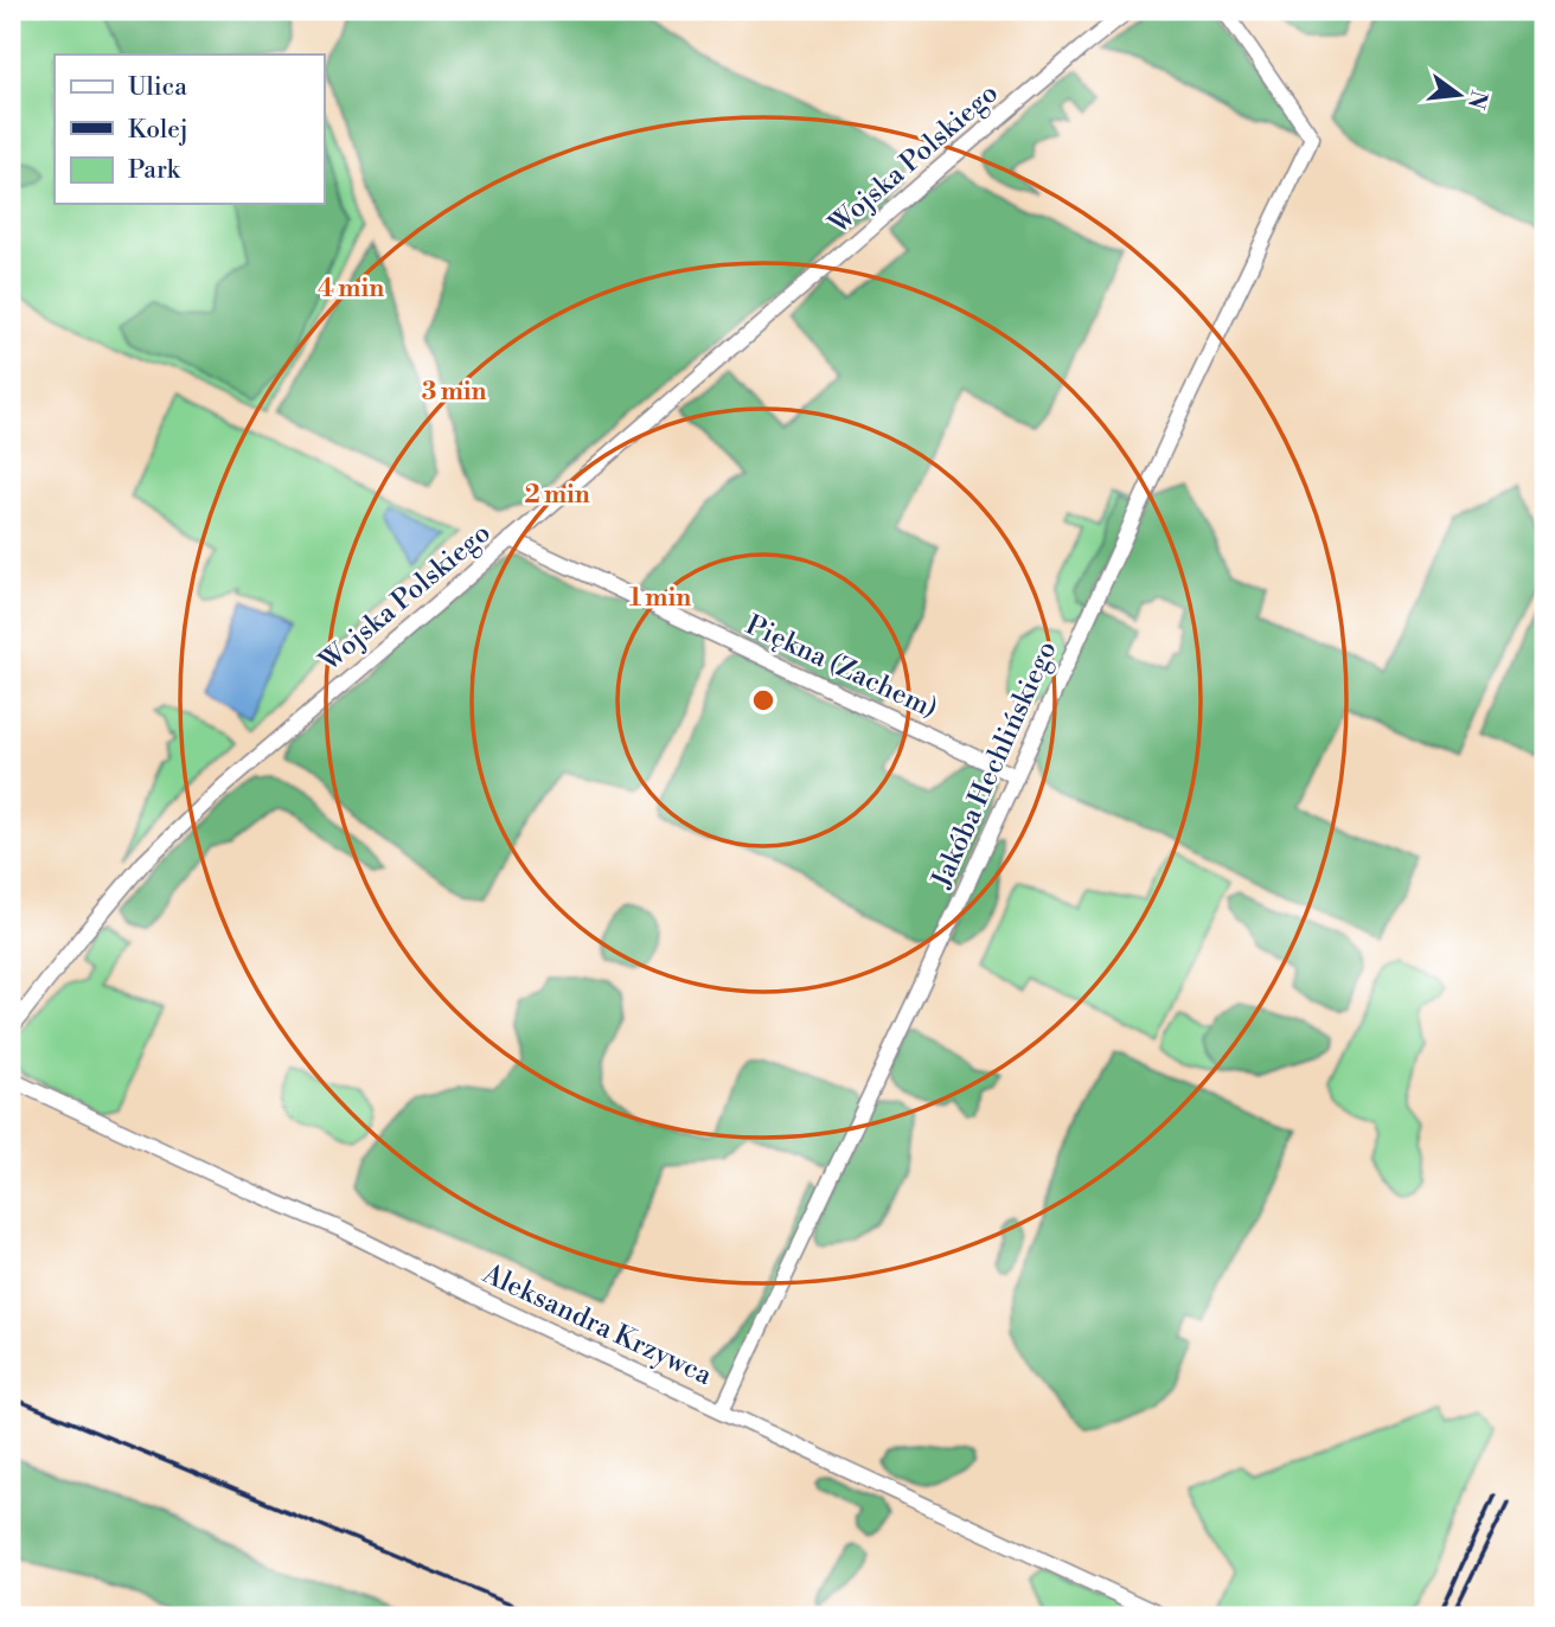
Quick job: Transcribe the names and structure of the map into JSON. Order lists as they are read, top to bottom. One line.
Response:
{"streets":{"street":["Wojska Polskiego","Piękna (Zachem)","Jakóba Hechlińskiego","Aleksandra Krzywca"]},"crossings":[["Wojska Polskiego","Piękna (Zachem)"],["Piękna (Zachem)","Jakóba Hechlińskiego"],["Jakóba Hechlińskiego","Aleksandra Krzywca"]],"legend":["Ulica","Kolej","Park"],"north":"right","rings":["4 min","3 min","2 min","1 min"]}
